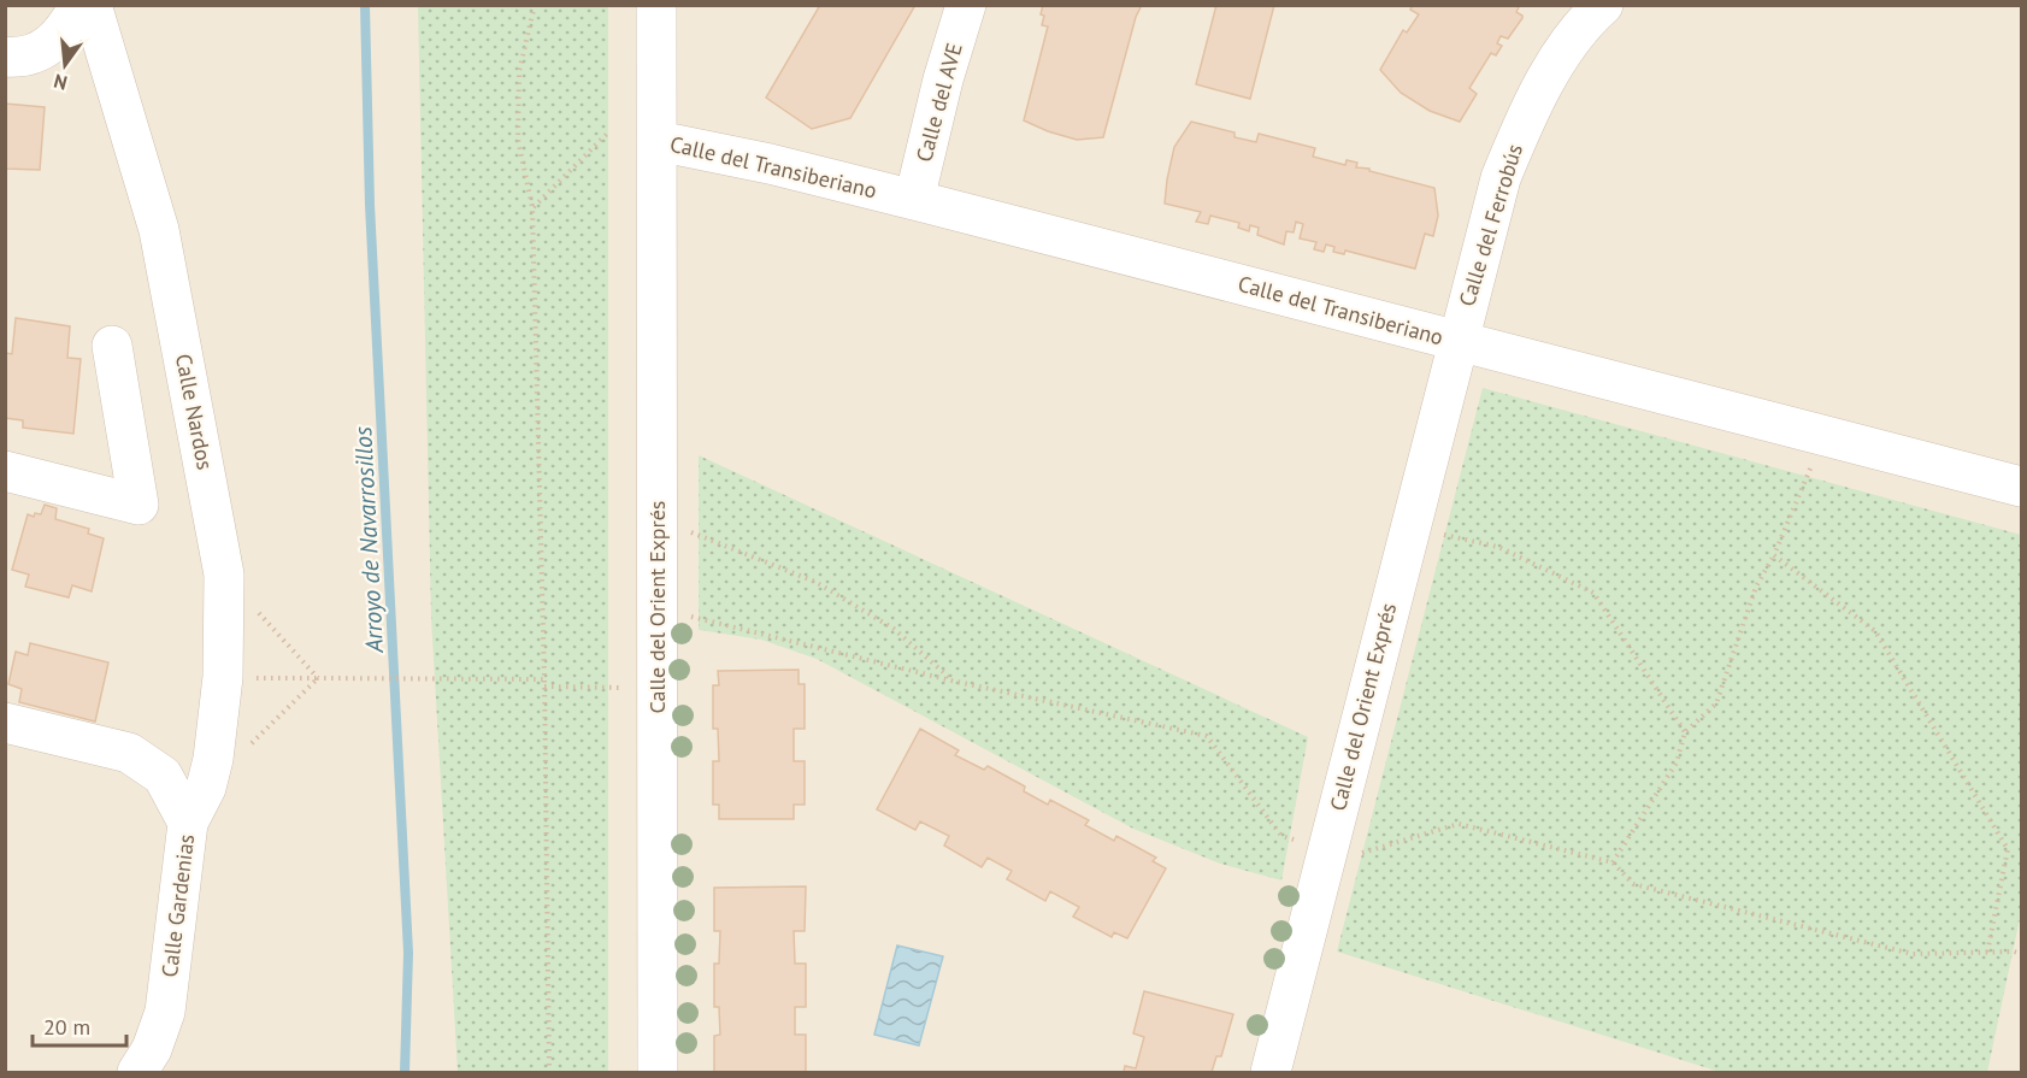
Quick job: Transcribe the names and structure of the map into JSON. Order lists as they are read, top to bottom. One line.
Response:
{"streets":{"street":["Calle del AVE","Calle del Transiberiano","Calle del Ferrobús","Calle Nardos","Calle del Orient Exprés","Calle Gardenias"]},"crossings":[["Calle del AVE","Calle del Transiberiano"],["Calle del Transiberiano","Calle del Ferrobús"],["Calle del Transiberiano","Calle del Orient Exprés"],["Calle del Ferrobús","Calle del Orient Exprés"],["Calle Nardos","Calle Gardenias"]],"water":["Arroyo de Navarrosillos"],"scale_bar":"20 m","north":"bottom"}
